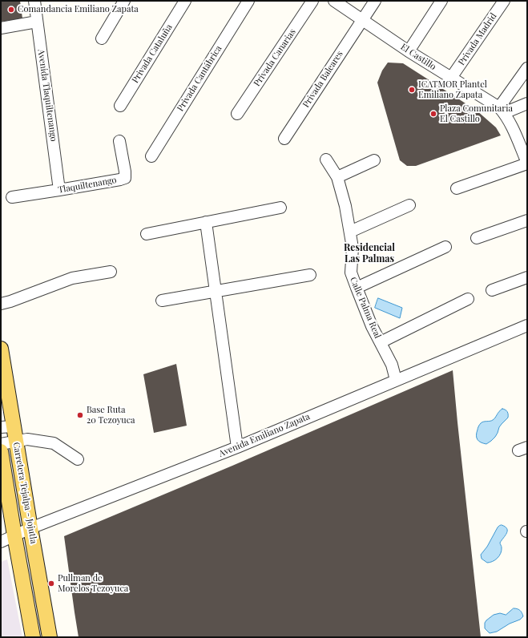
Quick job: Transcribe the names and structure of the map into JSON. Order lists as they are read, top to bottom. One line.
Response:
{"streets":{"main road":["Carretera Tejalpa - Jojutla"],"street":["Privada Madrid","Privada Cataluña","El Castillo","Privada Canarias","Privada Cantábrica","Privada Baleares","Avenida Tlaquiltenango","Tlaquiltenango","Calle Palma Real","Avenida Emiliano Zapata"]},"crossings":[["Privada Madrid","El Castillo"],["El Castillo","Privada Baleares"],["Avenida Tlaquiltenango","Tlaquiltenango"],["Calle Palma Real","Avenida Emiliano Zapata"],["Avenida Emiliano Zapata","Carretera Tejalpa - Jojutla"]],"districts":["Residencial Las Palmas"],"places":["Comandancia Emiliano Zapata","ICATMOR Plantel Emiliano Zapata","Plaza Comunitaria El Castillo","Base Ruta 20 Tezoyuca","Pullman de Morelos Tezoyuca"]}
